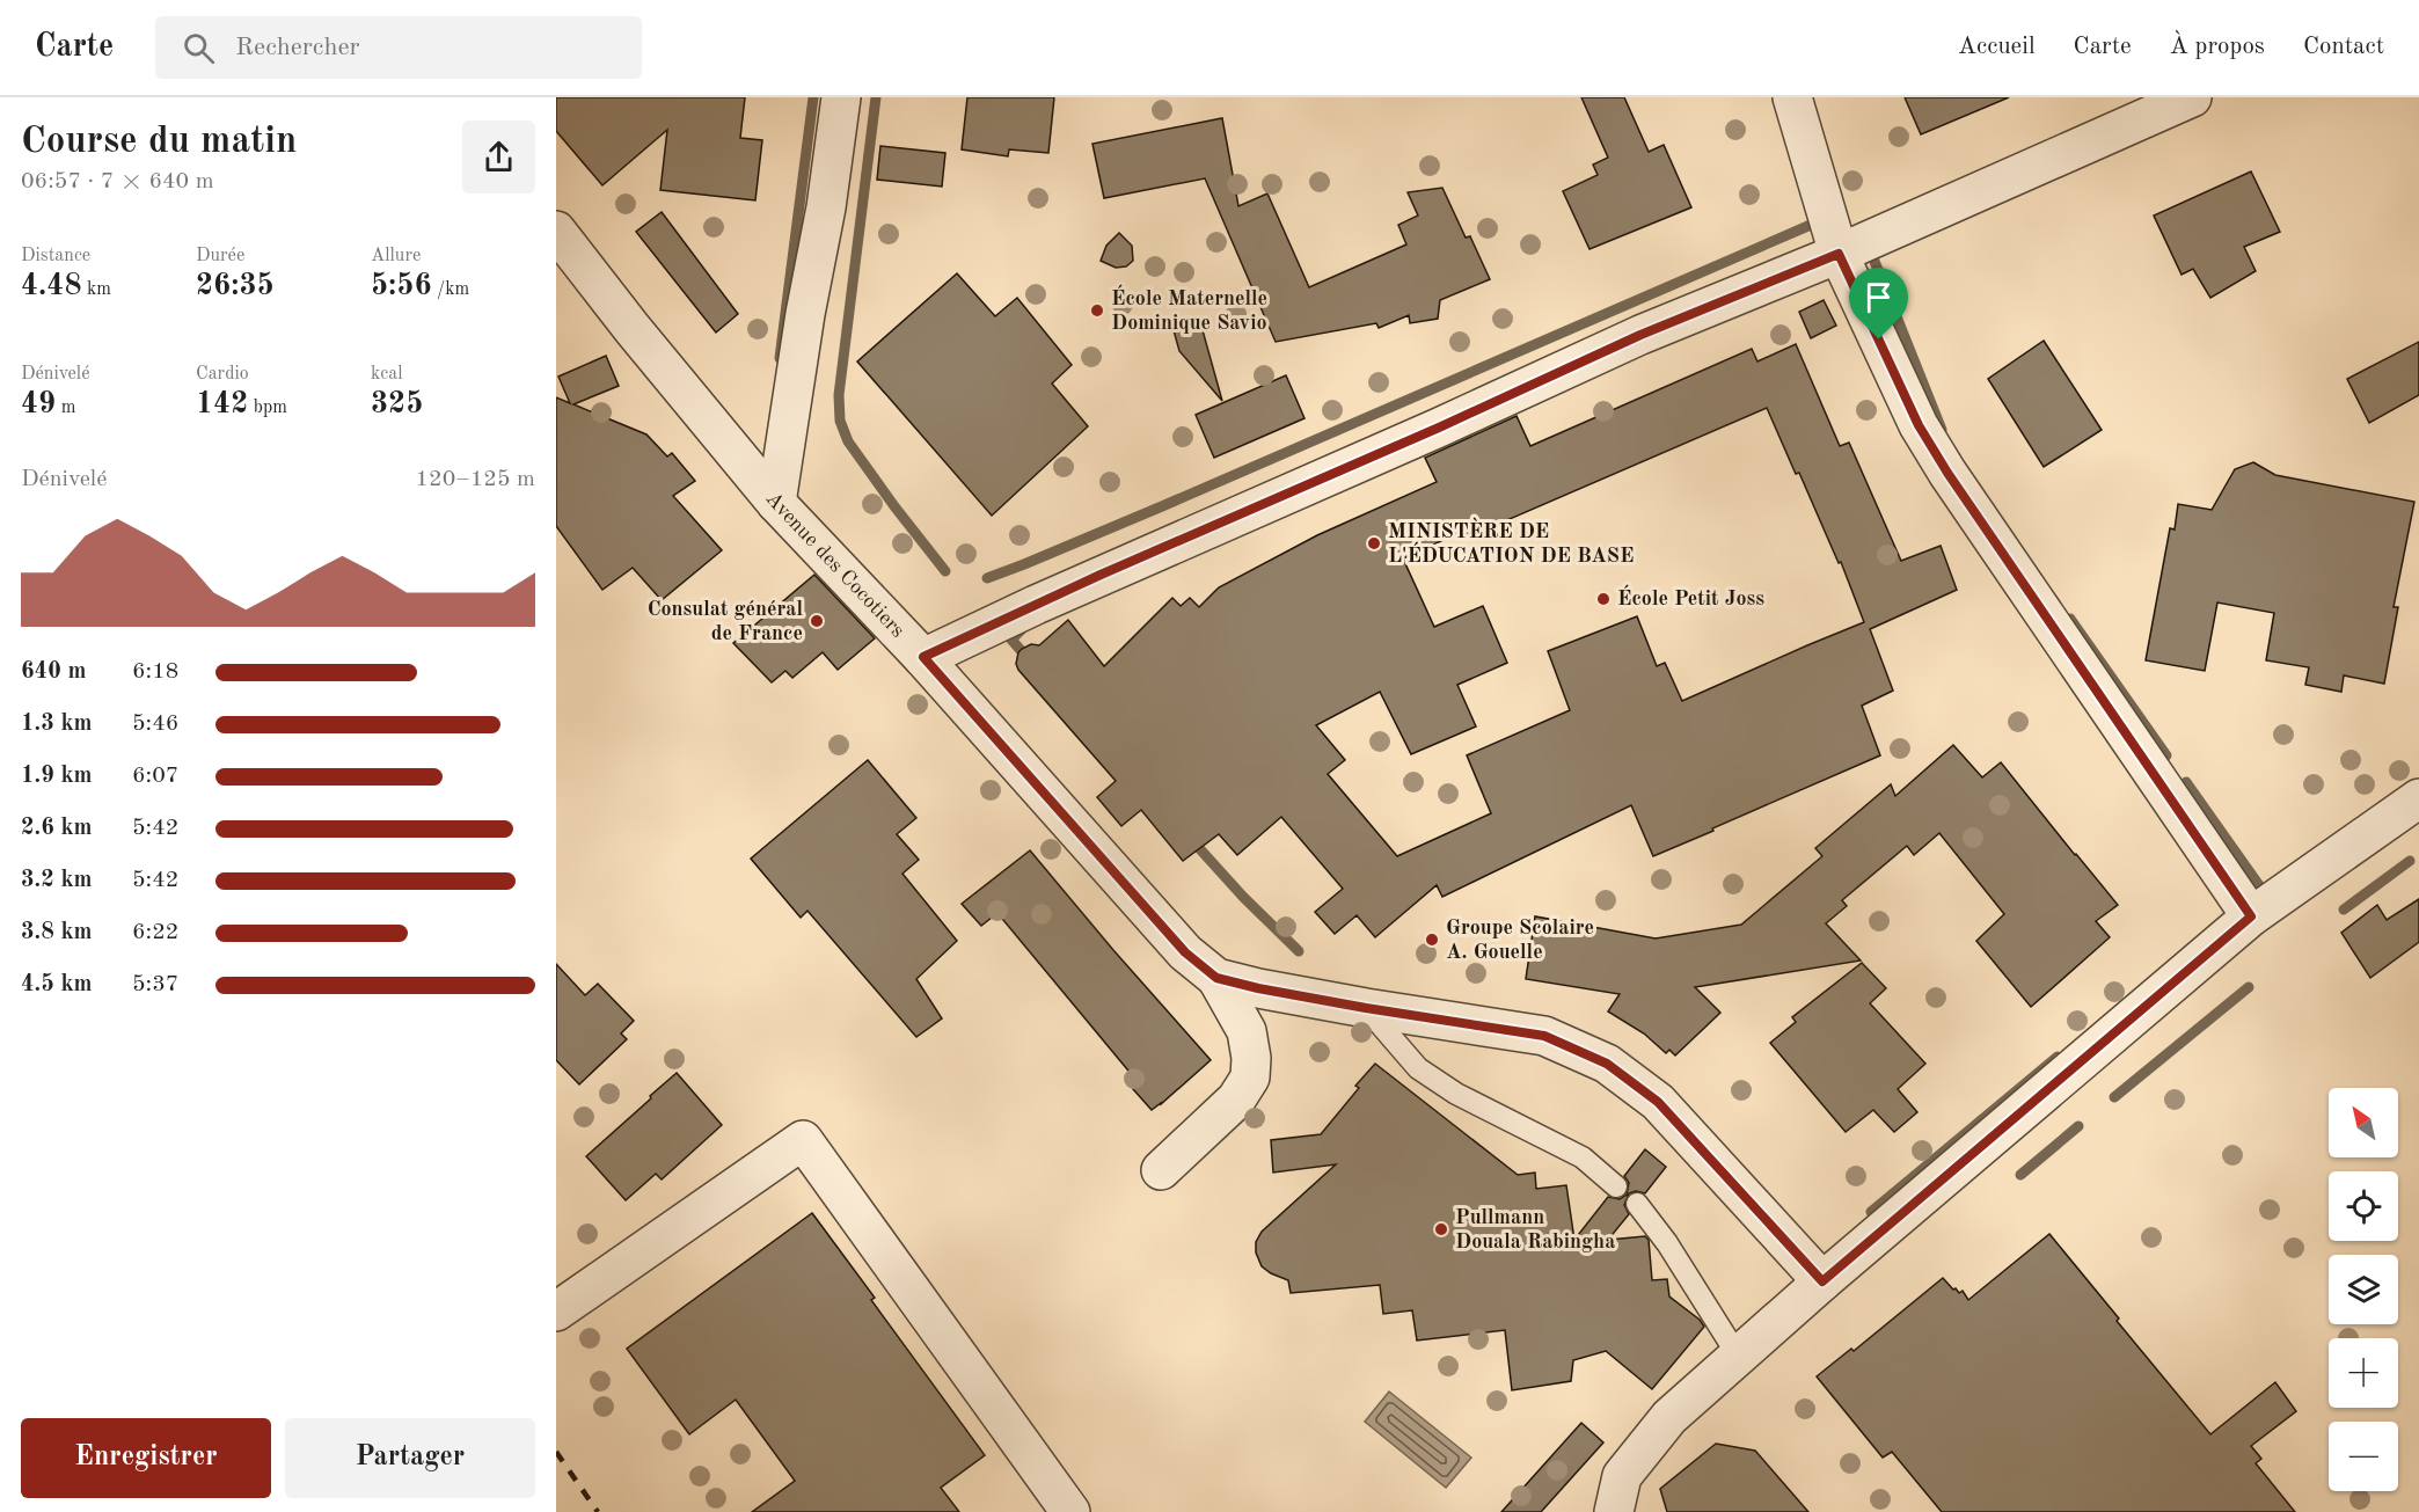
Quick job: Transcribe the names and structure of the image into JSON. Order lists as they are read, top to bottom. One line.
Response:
{"streets":{"street":["Avenue des Cocotiers"]},"places":["École Maternelle Dominique Savio","MINISTÈRE DE L'ÉDUCATION DE BASE","École Petit Joss","Consulat général de France","Groupe Scolaire A. Gouelle","Pullmann Douala Rabingha"],"north":"top left","page":{"header":"Carte","search":"Rechercher","nav":["Accueil","Carte","À propos","Contact"],"heading":["Course du matin","06:57 · 7 × 640 m"],"stats":[["Distance","4.48 km"],["Durée","26:35"],["Allure","5:56 /km"],["Dénivelé","49 m"],["Cardio","142 bpm"],["kcal","325"]],"chart":["Dénivelé","120–125 m"],"list":[{"name":"640 m","note":"6:18"},{"name":"1.3 km","note":"5:46"},{"name":"1.9 km","note":"6:07"},{"name":"2.6 km","note":"5:42"},{"name":"3.2 km","note":"5:42"},{"name":"3.8 km","note":"6:22"},{"name":"4.5 km","note":"5:37"}],"map_buttons":["+","−"],"buttons":["Enregistrer","Partager"]}}
